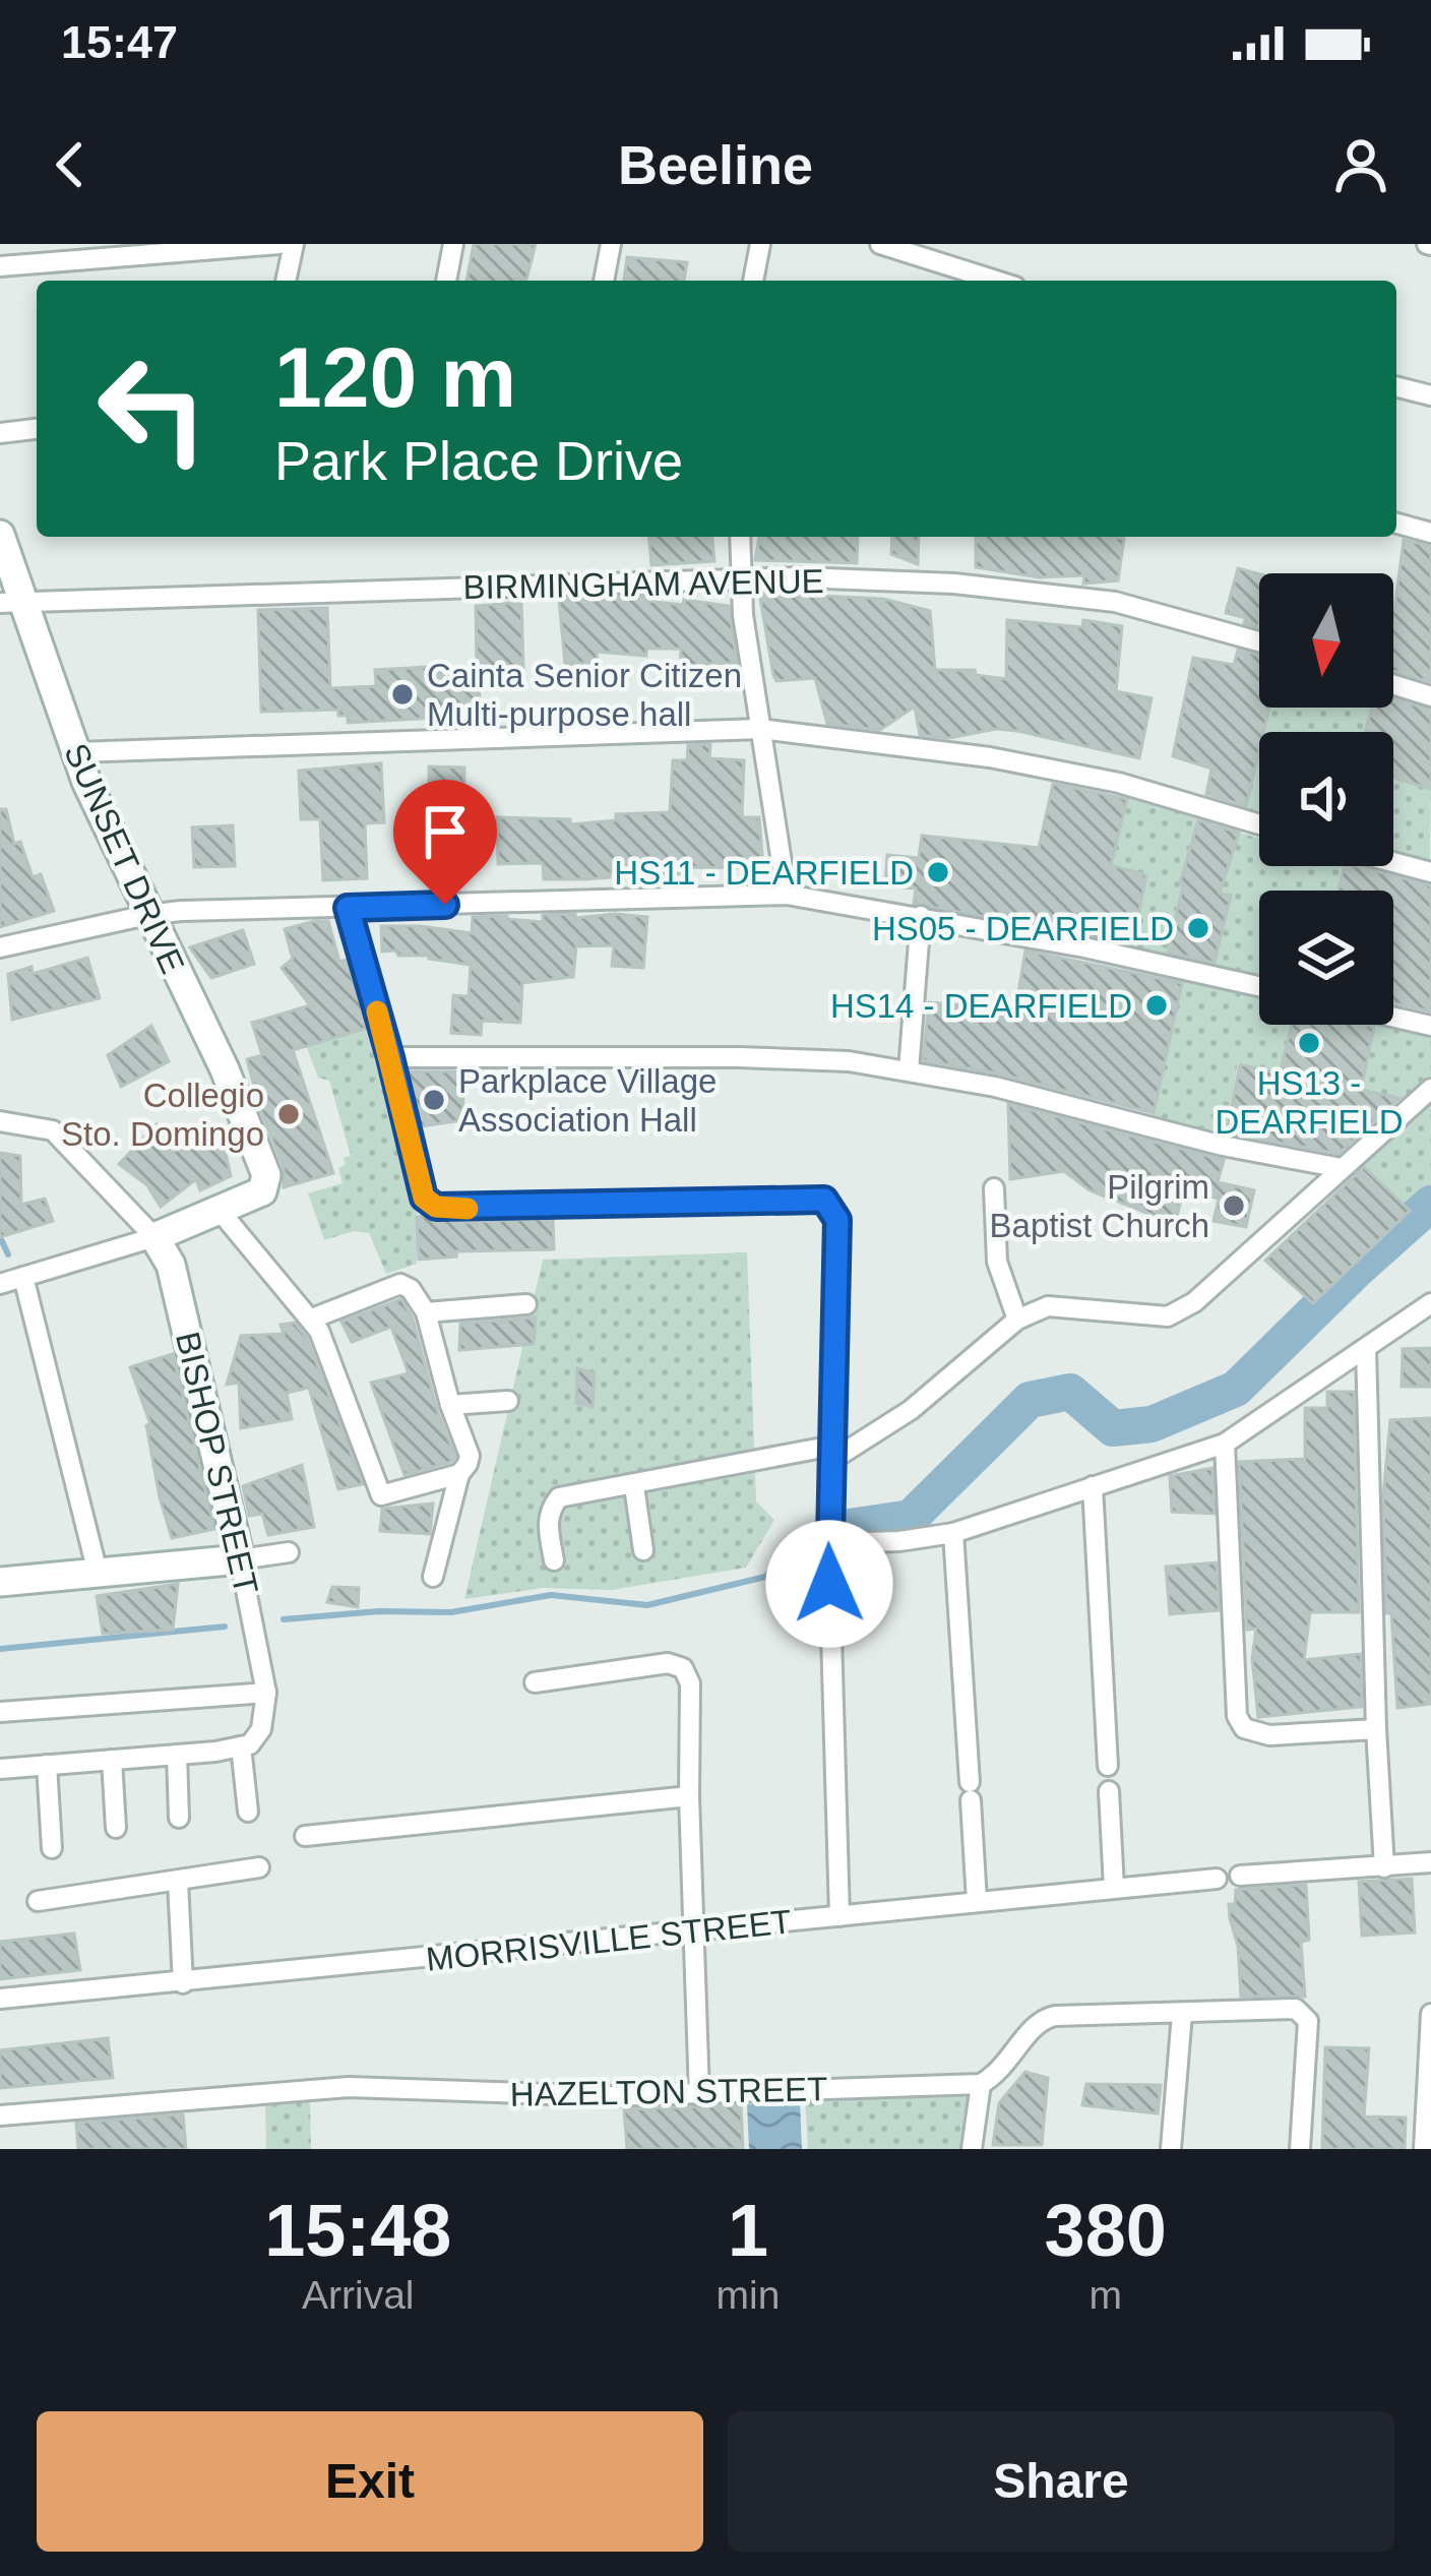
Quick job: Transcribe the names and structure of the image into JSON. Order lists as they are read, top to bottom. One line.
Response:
{"streets":{"street":["BIRMINGHAM AVENUE","SUNSET DRIVE","BISHOP STREET","MORRISVILLE STREET","HAZELTON STREET"]},"crossings":[["BIRMINGHAM AVENUE","SUNSET DRIVE"]],"places":["Cainta Senior Citizen Multi-purpose hall","HS11 - DEARFIELD","HS05 - DEARFIELD","HS14 - DEARFIELD","HS13 - DEARFIELD","Parkplace Village Association Hall","Collegio Sto. Domingo","Pilgrim Baptist Church"],"north":"bottom","page":{"status":"15:47","header":"Beeline","turn":["120 m","Park Place Drive"],"eta":["15:48","Arrival","1","min","380","m"],"buttons":["Exit","Share"]}}
